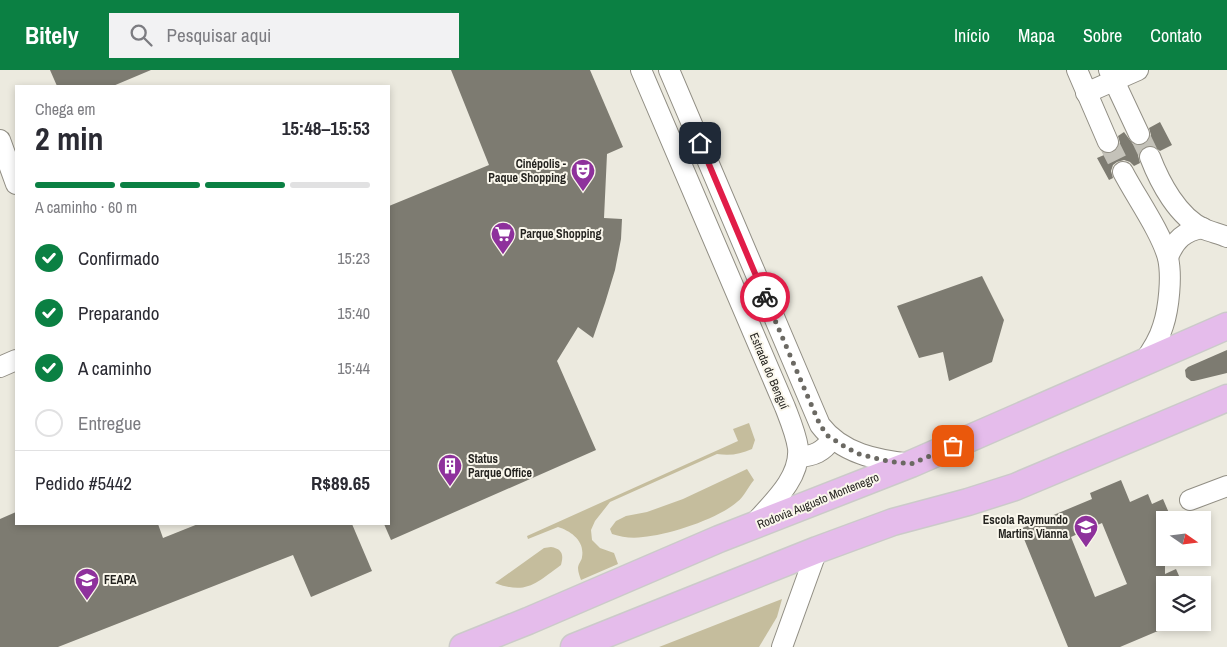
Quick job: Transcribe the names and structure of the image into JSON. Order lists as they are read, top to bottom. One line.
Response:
{"streets":{"main road":["Rodovia Augusto Montenegro"],"street":["Estrada do Benguí"]},"crossings":[["Estrada do Benguí","Rodovia Augusto Montenegro"]],"places":{"theatre":["Cinépolis - Paque Shopping"],"supermarket":["Parque Shopping"],"building":["Status Parque Office"],"school or university":["Escola Raymundo Martins Vianna","FEAPA"]},"north":"right","page":{"header":"Bitely","search":"Pesquisar aqui","nav":["Início","Mapa","Sobre","Contato"],"heading":["2 min","Chega em","15:48–15:53"],"panel":["Pedido #5442","R$89.65"],"bar":"A caminho · 60 m","list":[["Confirmado","15:23"],["Preparando","15:40"],["A caminho","15:44"],"Entregue"]}}
